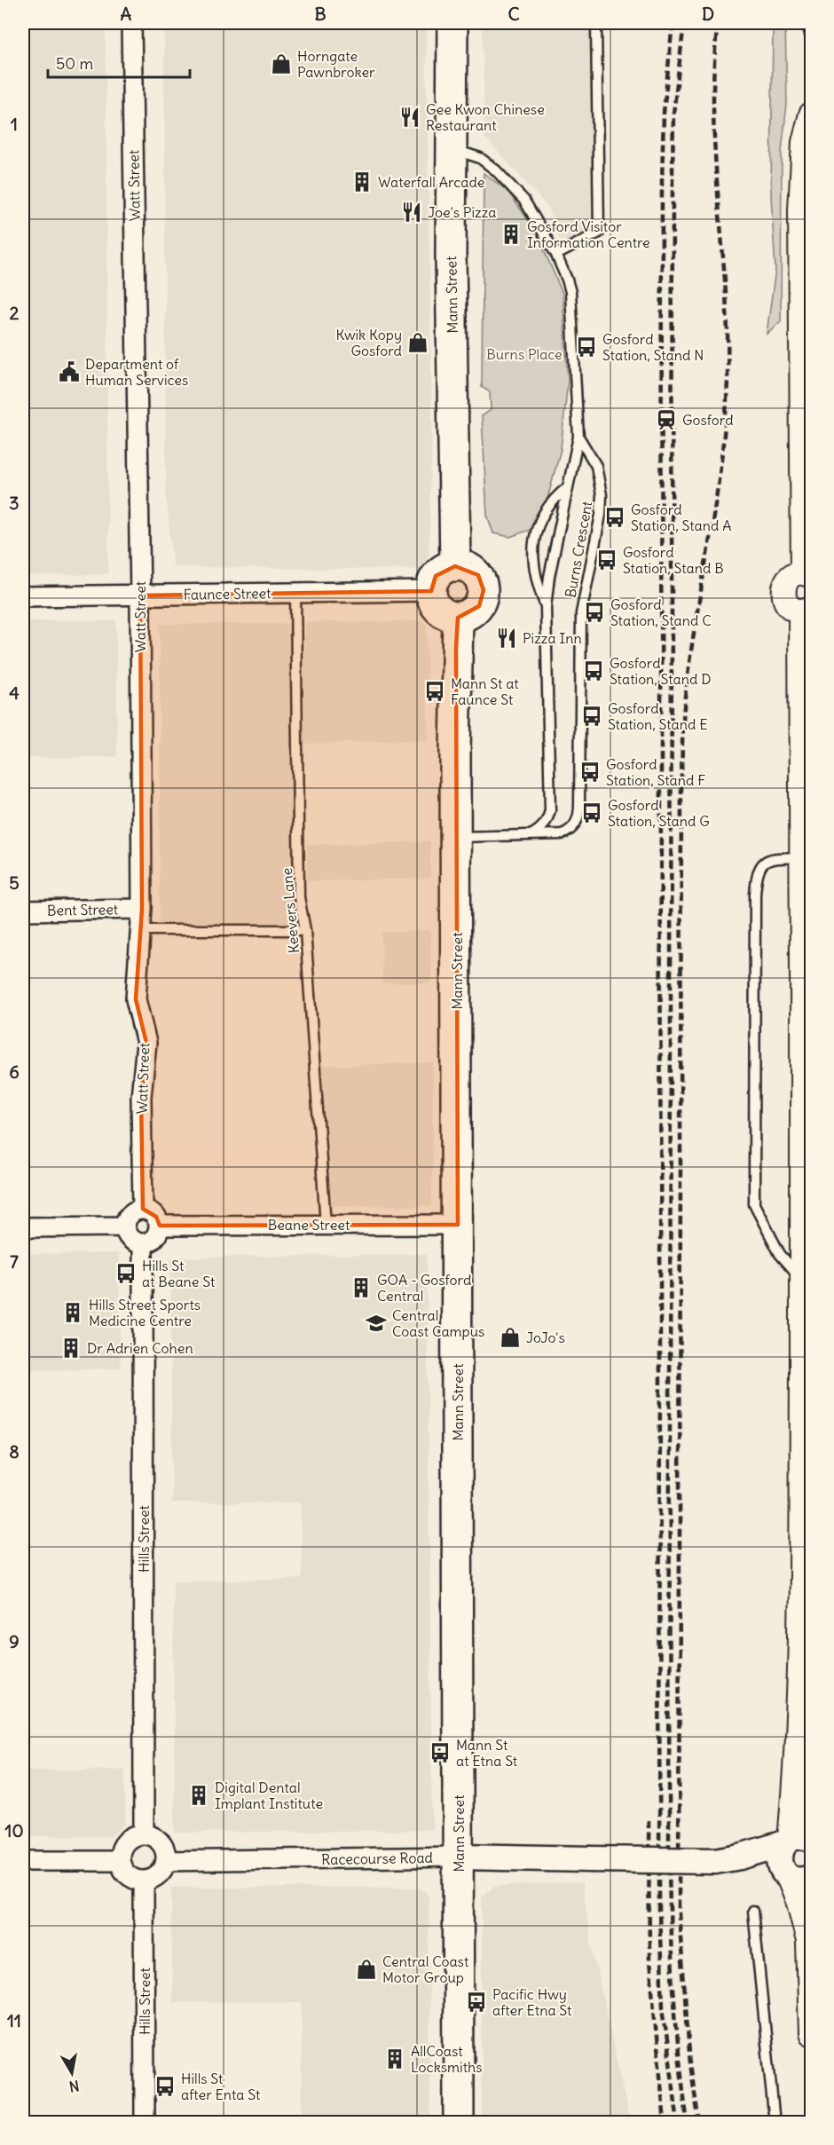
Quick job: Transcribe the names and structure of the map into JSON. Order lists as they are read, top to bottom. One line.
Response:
{"streets":{"main road":["Mann Street","Racecourse Road"],"street":["Watt Street","Faunce Street","Bent Street","Beane Street","Hills Street"],"lane":["Burns Crescent","Keevers Lane"]},"crossings":[["Watt Street","Faunce Street"],["Watt Street","Bent Street"],["Watt Street","Beane Street"],["Watt Street","Hills Street"],["Mann Street","Burns Crescent"],["Mann Street","Faunce Street"],["Mann Street","Beane Street"],["Mann Street","Racecourse Road"],["Faunce Street","Keevers Lane"],["Keevers Lane","Beane Street"],["Beane Street","Hills Street"],["Hills Street","Racecourse Road"]],"parks":["Burns Place"],"places":{"shop":["Horngate Pawnbroker","Kwik Kopy Gosford","JoJo's","Central Coast Motor Group"],"restaurant":["Gee Kwon Chinese Restaurant","Joe's Pizza","Pizza Inn"],"building":["Waterfall Arcade","Gosford Visitor Information Centre","GOA - Gosford Central","Hills Street Sports Medicine Centre","Dr Adrien Cohen","Digital Dental Implant Institute","AllCoast Locksmiths"],"bus stop":["Gosford Station, Stand N","Gosford Station, Stand A","Gosford Station, Stand B","Gosford Station, Stand C","Gosford Station, Stand D","Mann St at Faunce St","Gosford Station, Stand E","Gosford Station, Stand F","Gosford Station, Stand G","Hills St at Beane St","Mann St at Etna St","Pacific Hwy after Etna St","Hills St after Enta St"],"public building":["Department of Human Services"],"station":["Gosford"],"school or university":["Central Coast Campus"]},"scale_bar":"50 m","north":"bottom","grid":{"columns":["A","B","C","D"],"rows":["1","2","3","4","5","6","7","8","9","10","11"]}}
